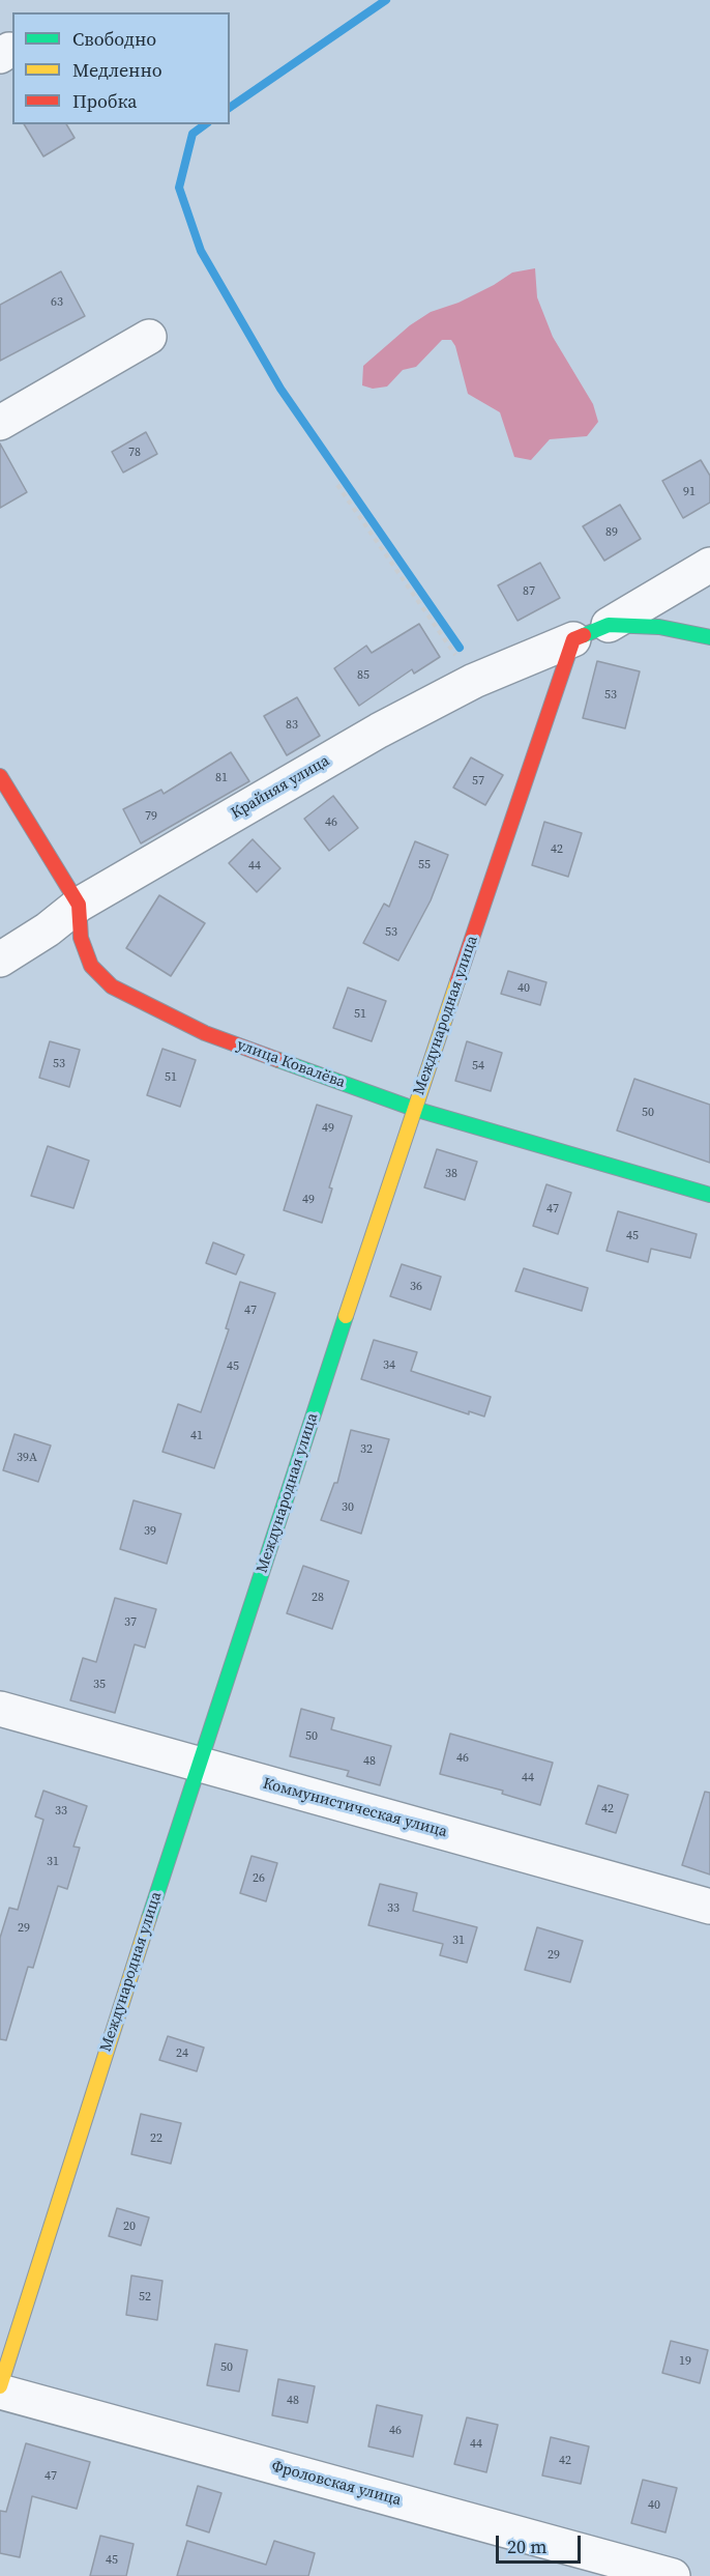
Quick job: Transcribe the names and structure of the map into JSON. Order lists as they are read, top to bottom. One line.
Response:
{"streets":{"street":["Крайняя улица","Международная улица","улица Ковалёва","Коммунистическая улица","Фроловская улица"]},"crossings":[["Крайняя улица","Международная улица"],["Крайняя улица","улица Ковалёва"],["Международная улица","улица Ковалёва"],["Международная улица","Коммунистическая улица"]],"house_numbers":["63","78","91","89","87","85","53","83","81","57","79","46","42","55","44","53","40","51","53","54","51","50","49","38","49","47","45","36","47","34","45","41","32","39А","30","39","28","37","35","50","46","48","44","42","33","31","26","33","29","31","29","24","22","20","52","19","50","48","46","44","42","47","40","45"],"legend":["Свободно","Медленно","Пробка"],"scale_bar":"20 m"}
